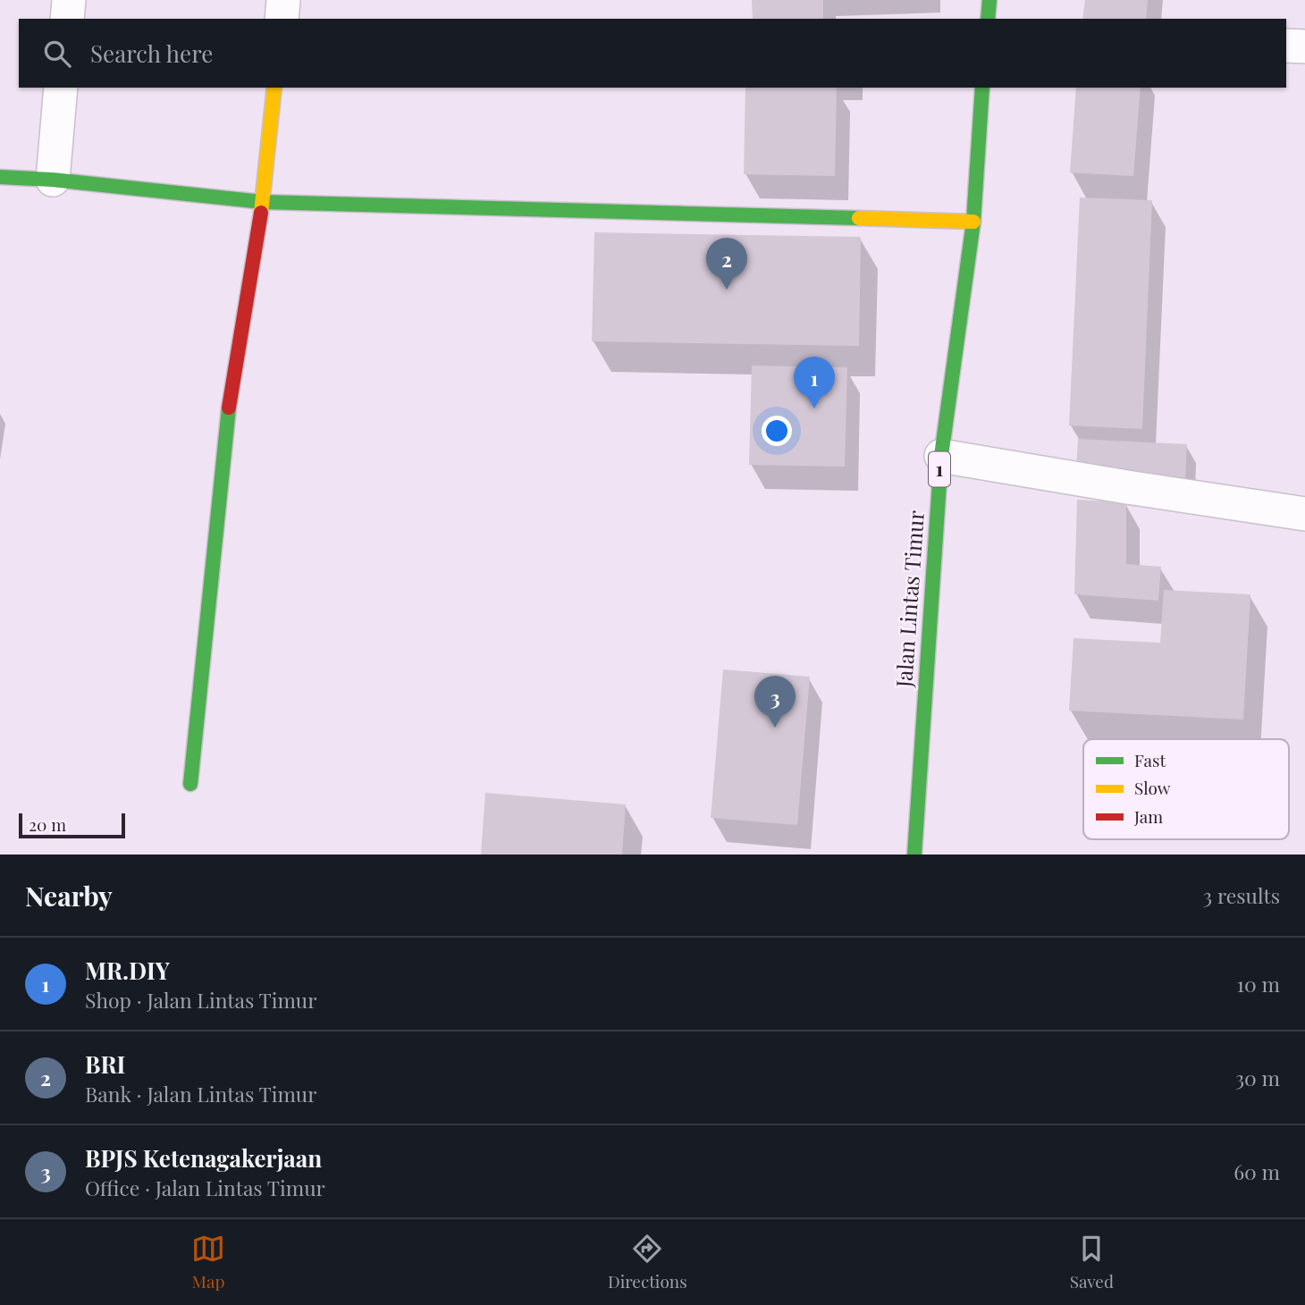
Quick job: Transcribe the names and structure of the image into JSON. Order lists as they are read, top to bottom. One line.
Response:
{"streets":{"main road":["1","Jalan Lintas Timur"]},"legend":["Fast","Slow","Jam"],"scale_bar":"20 m","page":{"search":"Search here","pins":["2","1","3"],"scale":"20 m","heading":["Nearby","3 results"],"list":[{"mark":"1","name":"MR.DIY","note":"Shop · Jalan Lintas Timur","value":"10 m"},{"mark":"2","name":"BRI","note":"Bank · Jalan Lintas Timur","value":"30 m"},{"mark":"3","name":"BPJS Ketenagakerjaan","note":"Office · Jalan Lintas Timur","value":"60 m"}],"nav":["Map","Directions","Saved"]}}
